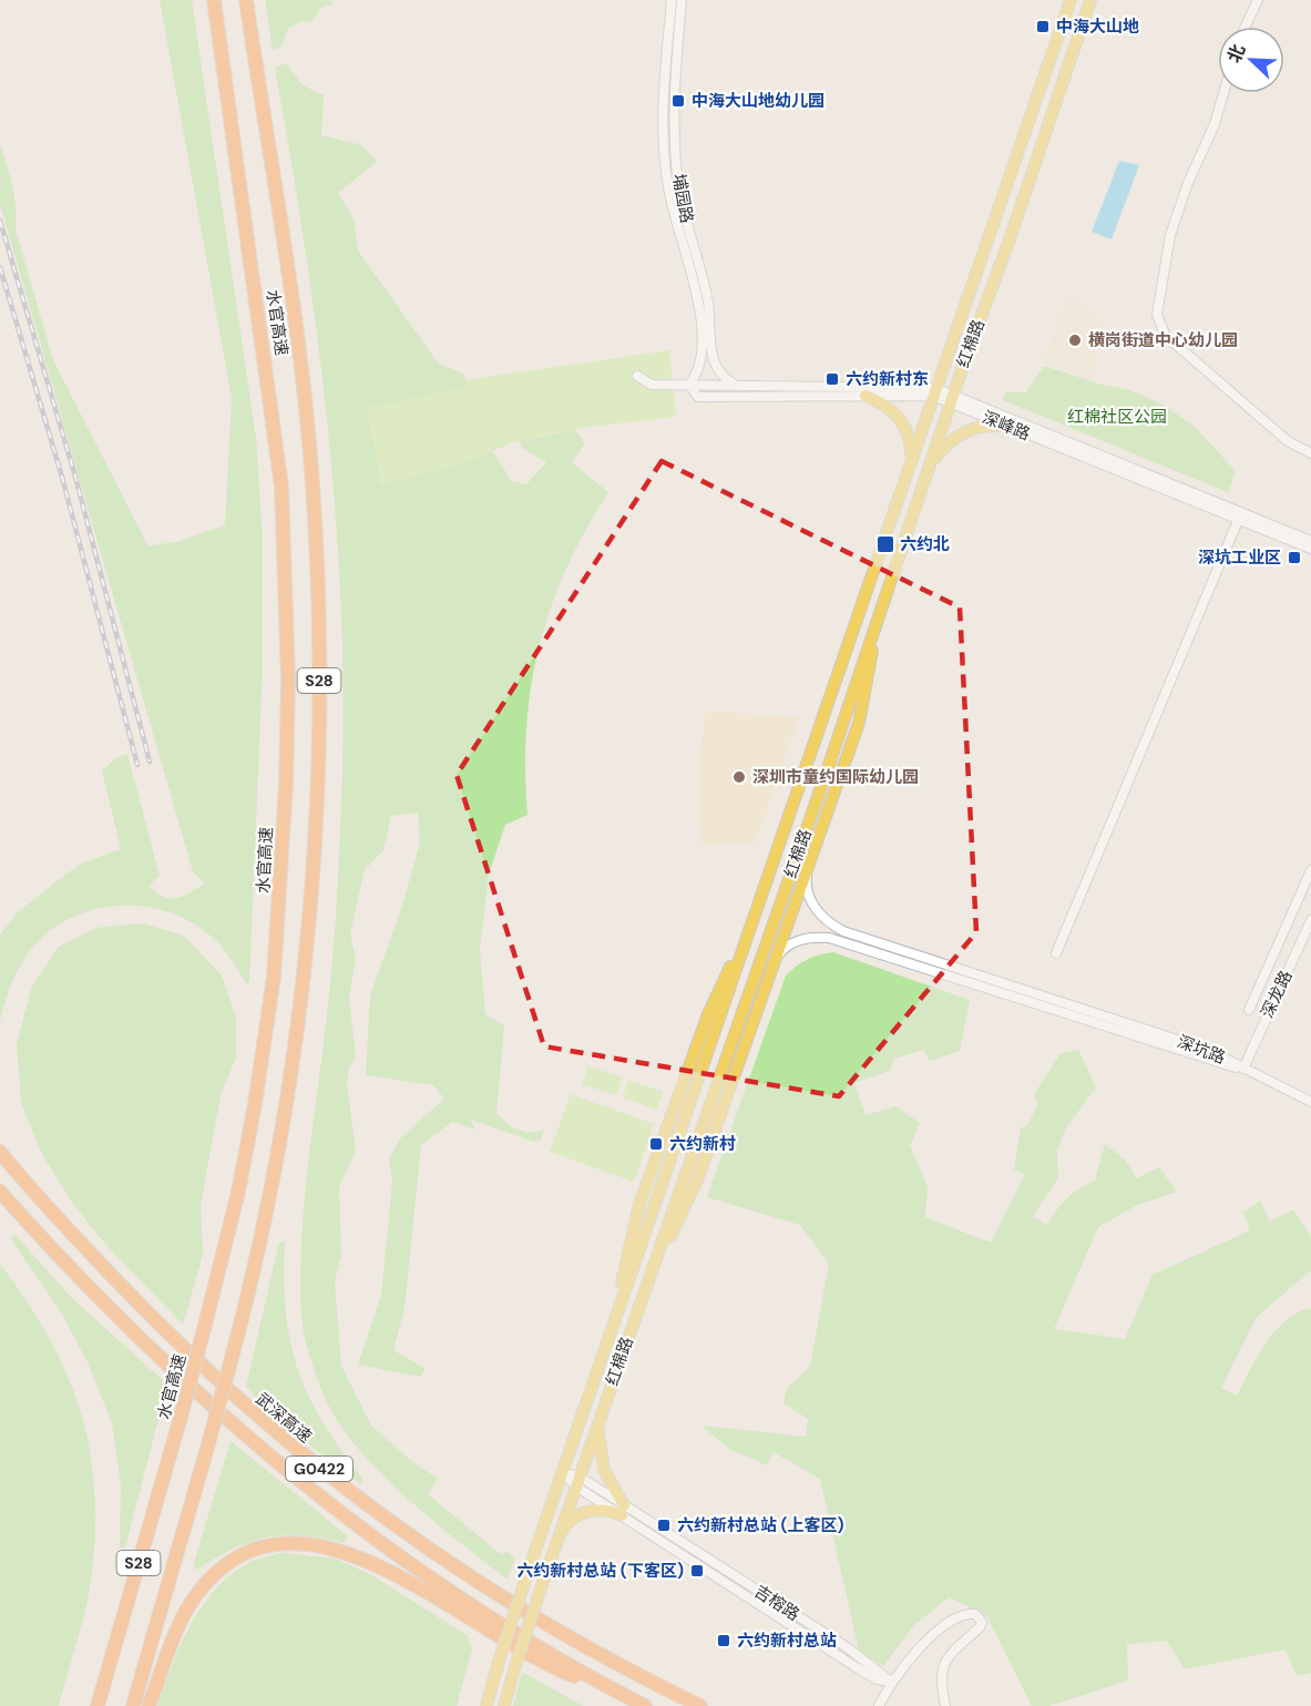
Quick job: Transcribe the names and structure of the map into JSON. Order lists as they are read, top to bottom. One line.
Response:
{"streets":{"highway":["水官高速","S28","武深高速","G0422"],"main road":["红棉路"],"street":["埔园路","深峰路","深龙路","深坑路","吉榕路"]},"crossings":[["埔园路","深峰路"],["红棉路","深峰路"],["红棉路","吉榕路"],["深龙路","深坑路"]],"parks":["红棉社区公园"],"places":{"transit":["中海大山地","中海大山地幼儿园","六约新村东","六约北","深坑工业区","六约新村","六约新村总站 (上客区)","六约新村总站 (下客区)","六约新村总站"],"other":["横岗街道中心幼儿园","深圳市童约国际幼儿园"]},"north":"top left"}
